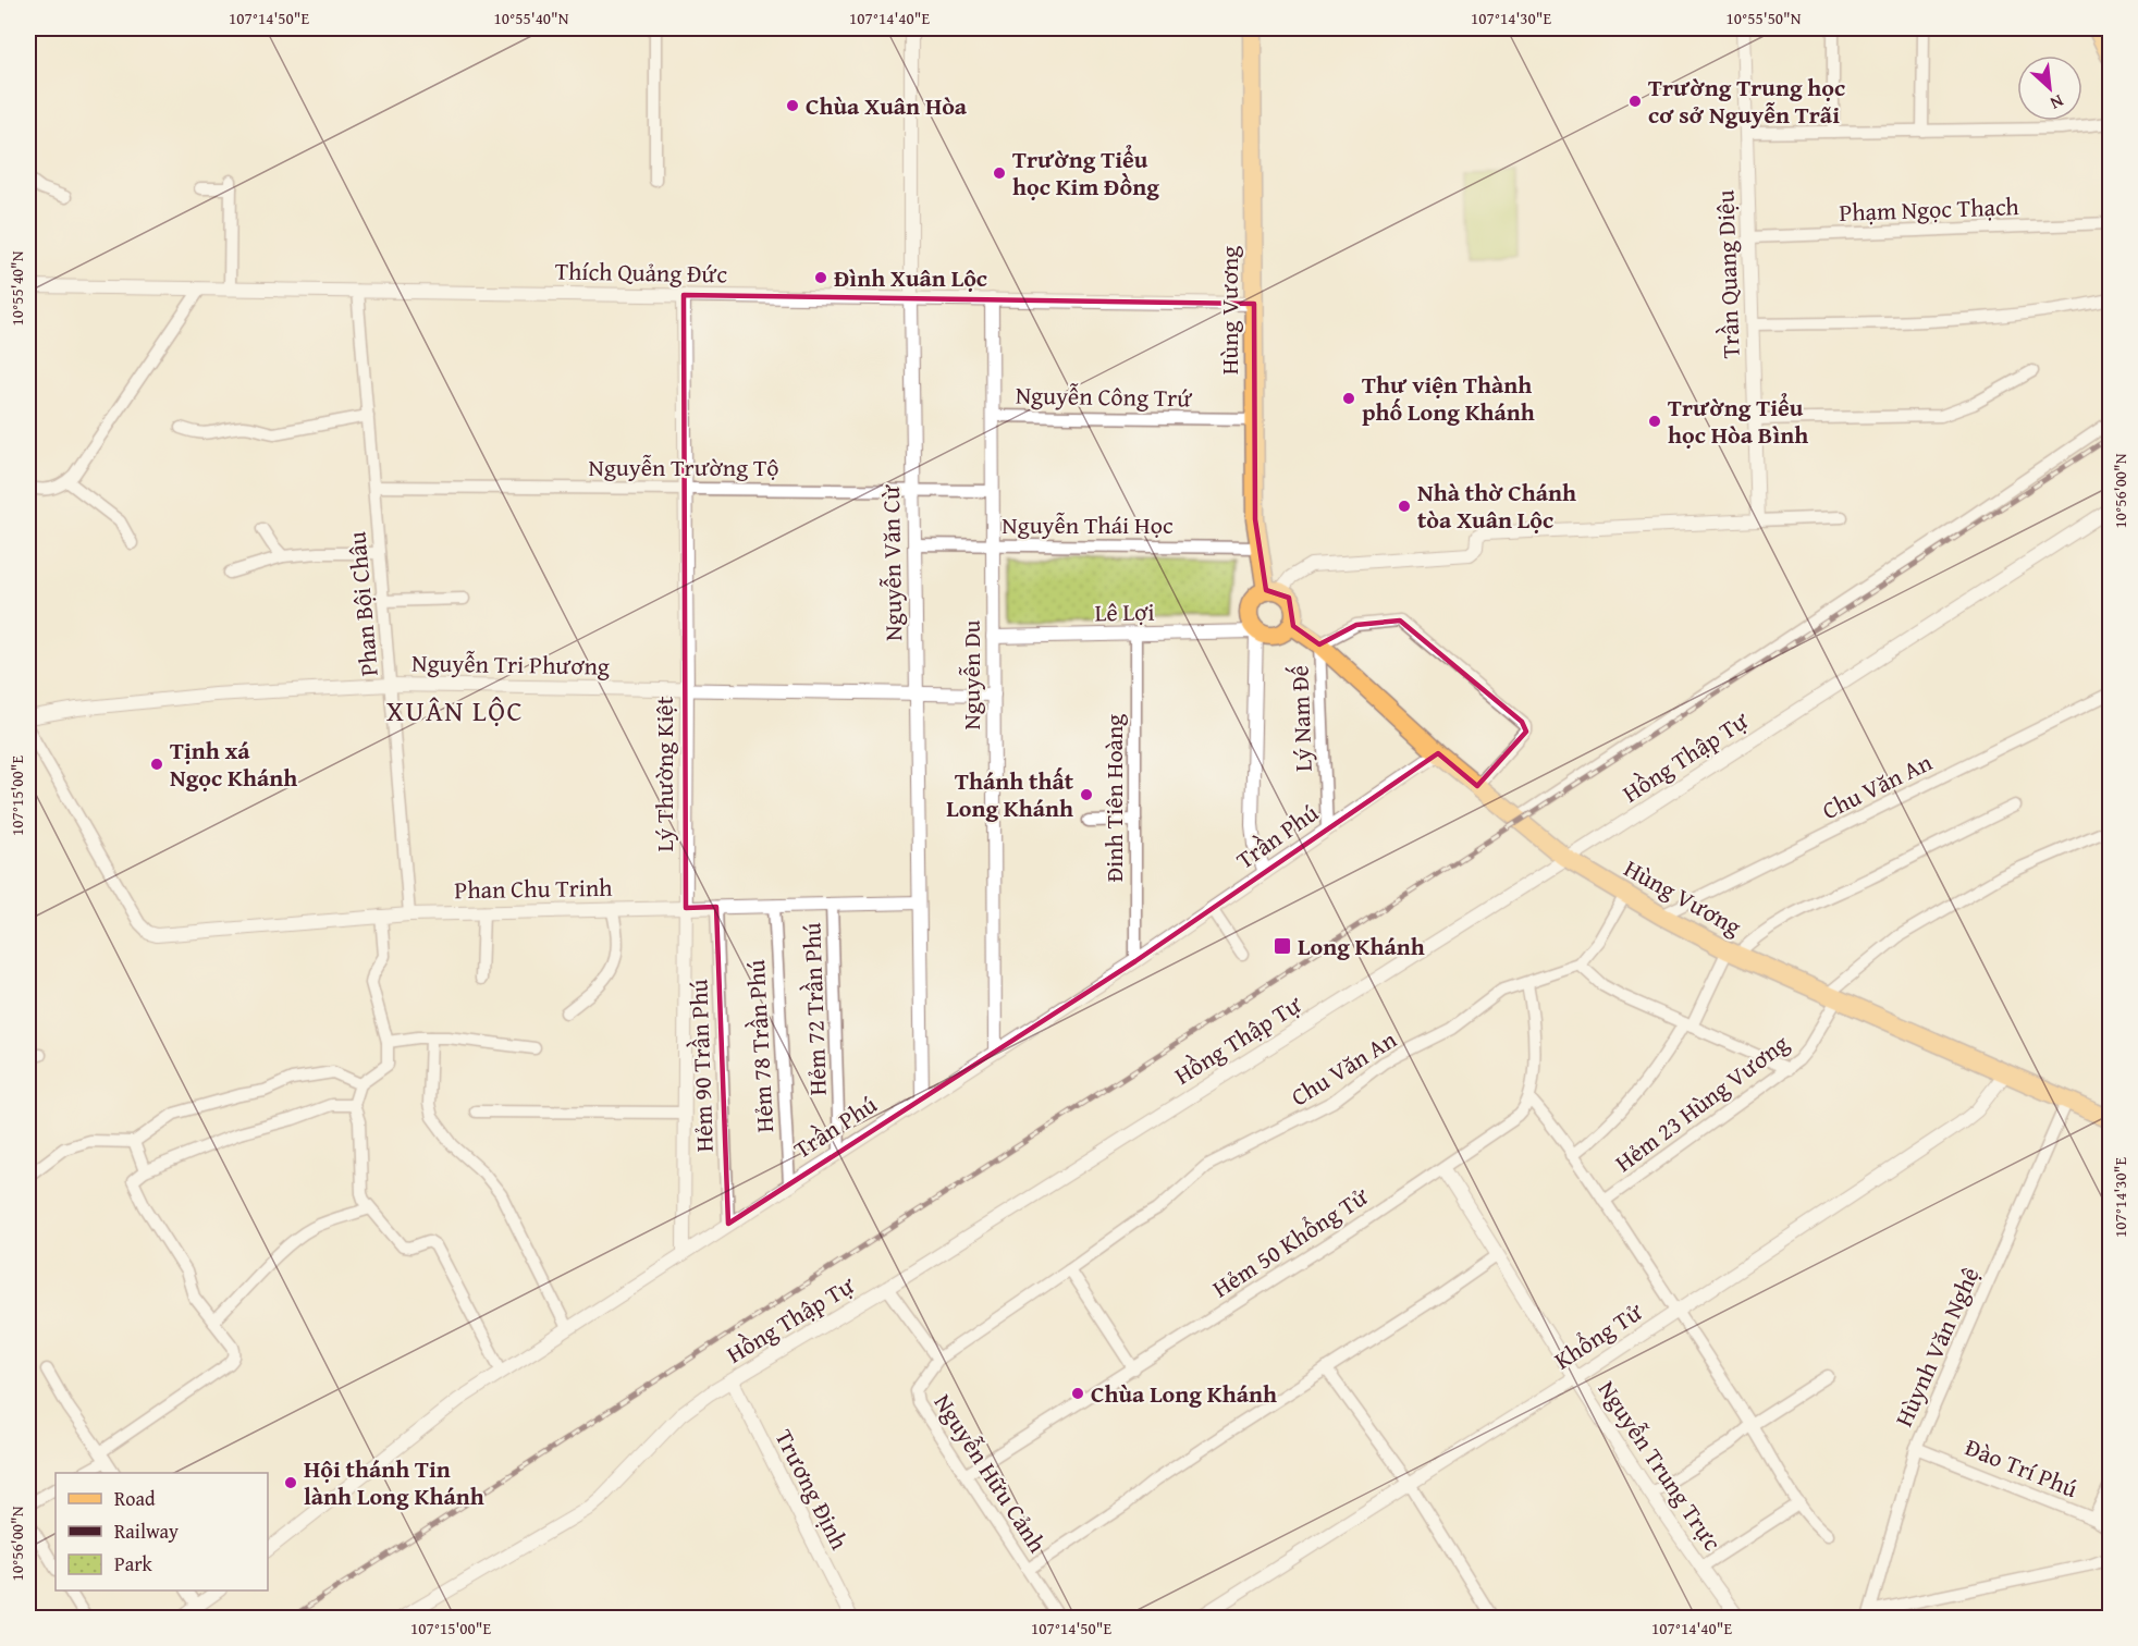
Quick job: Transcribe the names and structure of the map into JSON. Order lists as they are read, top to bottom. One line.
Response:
{"streets":{"main road":["Hùng Vương"],"street":["Phạm Ngọc Thạch","Thích Quảng Đức","Trần Quang Diệu","Nguyễn Công Trứ","Nguyễn Trường Tộ","Nguyễn Thái Học","Nguyễn Văn Cừ","Phan Bội Châu","Lê Lợi","Nguyễn Tri Phương","Nguyễn Du","Lý Nam Đế","Hồng Thập Tự","Lý Thường Kiệt","Chu Văn An","Đinh Tiên Hoàng","Trần Phú","Phan Chu Trinh","Hẻm 72 Trần Phú","Hẻm 78 Trần Phú","Hẻm 90 Trần Phú","Hẻm 23 Hùng Vương","Hẻm 50 Khổng Tử","Khổng Tử","Hùynh Văn Nghệ","Nguyễn Trung Trực","Đào Trí Phú","Nguyễn Hữu Cảnh","Trương Định"]},"crossings":[["Phạm Ngọc Thạch","Trần Quang Diệu"],["Thích Quảng Đức","Hùng Vương"],["Thích Quảng Đức","Nguyễn Văn Cừ"],["Thích Quảng Đức","Phan Bội Châu"],["Thích Quảng Đức","Nguyễn Du"],["Thích Quảng Đức","Lý Thường Kiệt"],["Hùng Vương","Nguyễn Công Trứ"],["Hùng Vương","Nguyễn Thái Học"],["Hùng Vương","Lê Lợi"],["Hùng Vương","Lý Nam Đế"],["Hùng Vương","Hồng Thập Tự"],["Hùng Vương","Chu Văn An"],["Hùng Vương","Trần Phú"],["Hùng Vương","Hẻm 23 Hùng Vương"],["Hùng Vương","Khổng Tử"],["Hùng Vương","Hùynh Văn Nghệ"],["Nguyễn Công Trứ","Nguyễn Du"],["Nguyễn Trường Tộ","Nguyễn Văn Cừ"],["Nguyễn Trường Tộ","Phan Bội Châu"],["Nguyễn Trường Tộ","Nguyễn Du"],["Nguyễn Trường Tộ","Lý Thường Kiệt"],["Nguyễn Thái Học","Nguyễn Văn Cừ"],["Nguyễn Thái Học","Nguyễn Du"],["Nguyễn Văn Cừ","Nguyễn Tri Phương"],["Nguyễn Văn Cừ","Trần Phú"],["Nguyễn Văn Cừ","Phan Chu Trinh"],["Phan Bội Châu","Nguyễn Tri Phương"],["Phan Bội Châu","Phan Chu Trinh"],["Lê Lợi","Nguyễn Du"],["Lê Lợi","Đinh Tiên Hoàng"],["Nguyễn Tri Phương","Nguyễn Du"],["Nguyễn Tri Phương","Lý Thường Kiệt"],["Nguyễn Du","Trần Phú"],["Lý Nam Đế","Trần Phú"],["Hồng Thập Tự","Nguyễn Hữu Cảnh"],["Hồng Thập Tự","Trương Định"],["Lý Thường Kiệt","Trần Phú"],["Lý Thường Kiệt","Phan Chu Trinh"],["Chu Văn An","Nguyễn Hữu Cảnh"],["Đinh Tiên Hoàng","Trần Phú"],["Trần Phú","Hẻm 72 Trần Phú"],["Trần Phú","Hẻm 78 Trần Phú"],["Trần Phú","Hẻm 90 Trần Phú"],["Phan Chu Trinh","Hẻm 72 Trần Phú"],["Phan Chu Trinh","Hẻm 78 Trần Phú"],["Phan Chu Trinh","Hẻm 90 Trần Phú"],["Hẻm 50 Khổng Tử","Nguyễn Trung Trực"],["Hẻm 50 Khổng Tử","Nguyễn Hữu Cảnh"],["Khổng Tử","Nguyễn Trung Trực"],["Hùynh Văn Nghệ","Đào Trí Phú"]],"districts":["XUÂN LỘC"],"places":{"other":["Trường Trung học cơ sở Nguyễn Trãi","Chùa Xuân Hòa","Trường Tiểu học Kim Đồng","Đình Xuân Lộc","Thư viện Thành phố Long Khánh","Trường Tiểu học Hòa Bình","Nhà thờ Chánh tòa Xuân Lộc","Tịnh xá Ngọc Khánh","Thánh thất Long Khánh","Chùa Long Khánh","Hội thánh Tin lành Long Khánh"],"transit":["Long Khánh"]},"legend":["Road","Railway","Park"],"north":"bottom right","coordinates":["107°14'50\"E","10°55'40\"N","107°14'40\"E","107°14'30\"E","10°55'50\"N","10°56'00\"N","107°15'00\"E"]}
